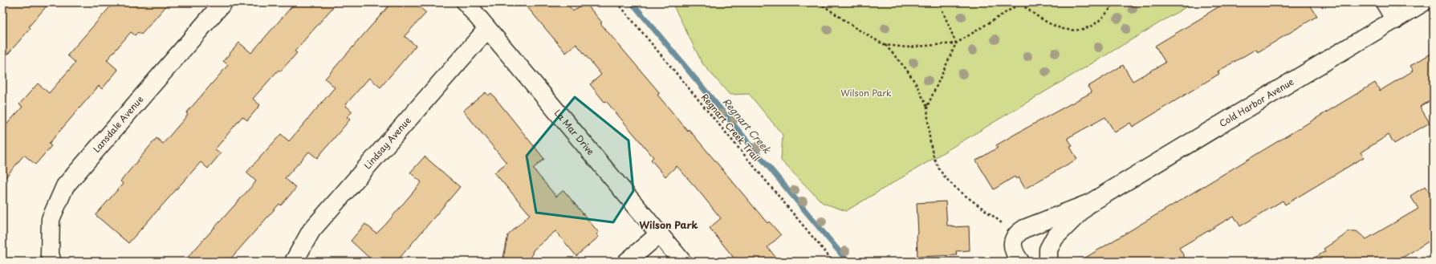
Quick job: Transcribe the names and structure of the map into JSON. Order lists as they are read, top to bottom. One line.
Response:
{"streets":{"street":["Cold Harbor Avenue","Lansdale Avenue","La Mar Drive","Lindsay Avenue"],"path":["Regnart Creek Trail"]},"crossings":[["La Mar Drive","Lindsay Avenue"]],"districts":["Wilson Park"],"water":["Regnart Creek"],"parks":["Wilson Park"]}
